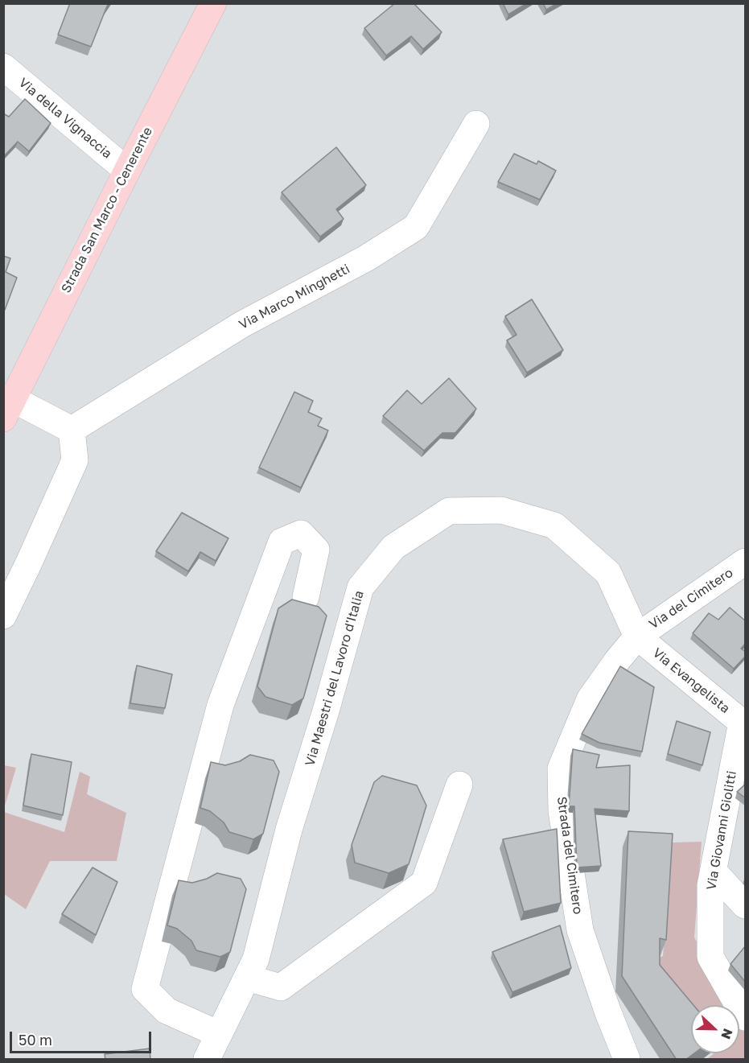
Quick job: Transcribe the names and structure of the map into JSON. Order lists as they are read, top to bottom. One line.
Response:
{"streets":{"main road":["Strada San Marco - Cenerente"],"street":["Via della Vignaccia","Via Marco Minghetti","Via del Cimitero","Via Maestri del Lavoro d'Italia","Via Evangelista","Via Giovanni Giolitti","Strada del Cimitero"]},"crossings":[["Via della Vignaccia","Strada San Marco - Cenerente"],["Via del Cimitero","Via Maestri del Lavoro d'Italia"],["Via del Cimitero","Via Evangelista"],["Via del Cimitero","Strada del Cimitero"],["Via Maestri del Lavoro d'Italia","Via Evangelista"],["Via Maestri del Lavoro d'Italia","Strada del Cimitero"],["Via Evangelista","Via Giovanni Giolitti"],["Via Evangelista","Strada del Cimitero"]],"scale_bar":"50 m","north":"right"}
